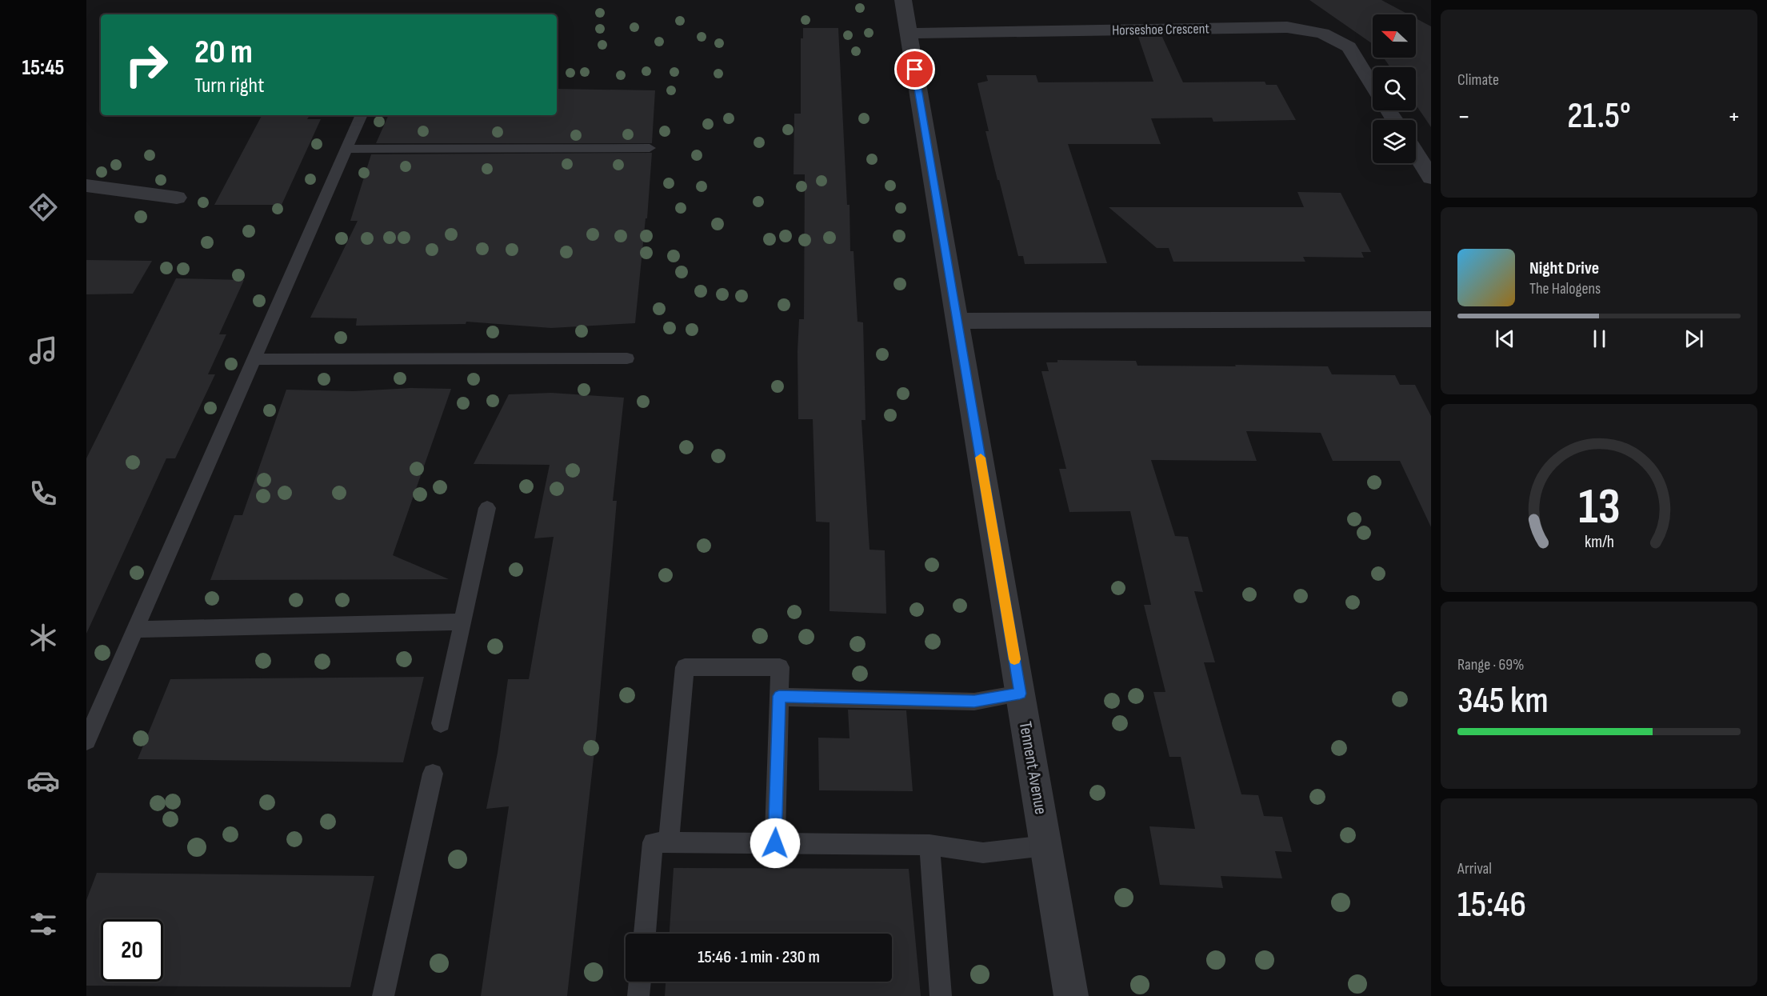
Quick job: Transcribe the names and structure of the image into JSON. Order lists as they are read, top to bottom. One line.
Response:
{"streets":{"street":["Horseshoe Crescent","Tennent Avenue"]},"crossings":[["Horseshoe Crescent","Tennent Avenue"]],"north":"left","page":{"tabs":"15:45","tile":["Climate",["Range · 69%","345 km"],["Arrival","15:46"]],"turn":["20 m","Turn right"],"heat":["−","21.5°","+"],"song":["Night Drive","The Halogens"],"limit":"20","trip":"15:46 · 1 min · 230 m","gauge":["13","km/h"]}}
